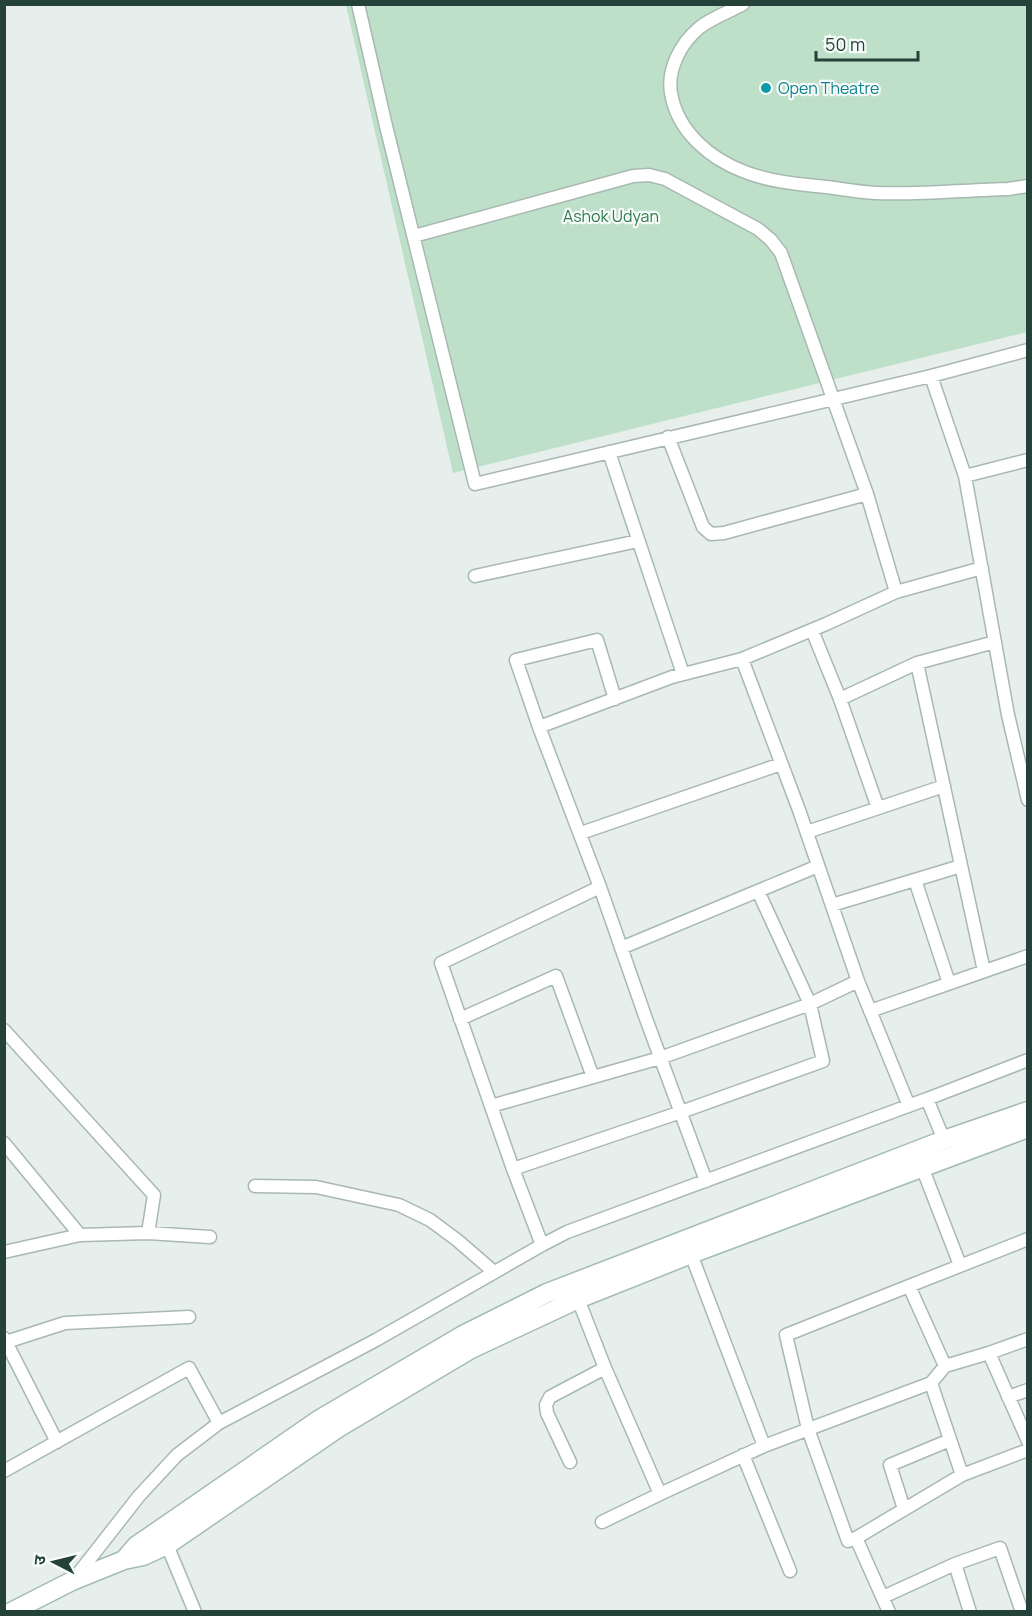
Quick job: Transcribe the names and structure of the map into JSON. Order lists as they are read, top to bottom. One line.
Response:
{"parks":["Ashok Udyan"],"places":["Open Theatre"],"scale_bar":"50 m","north":"left"}
